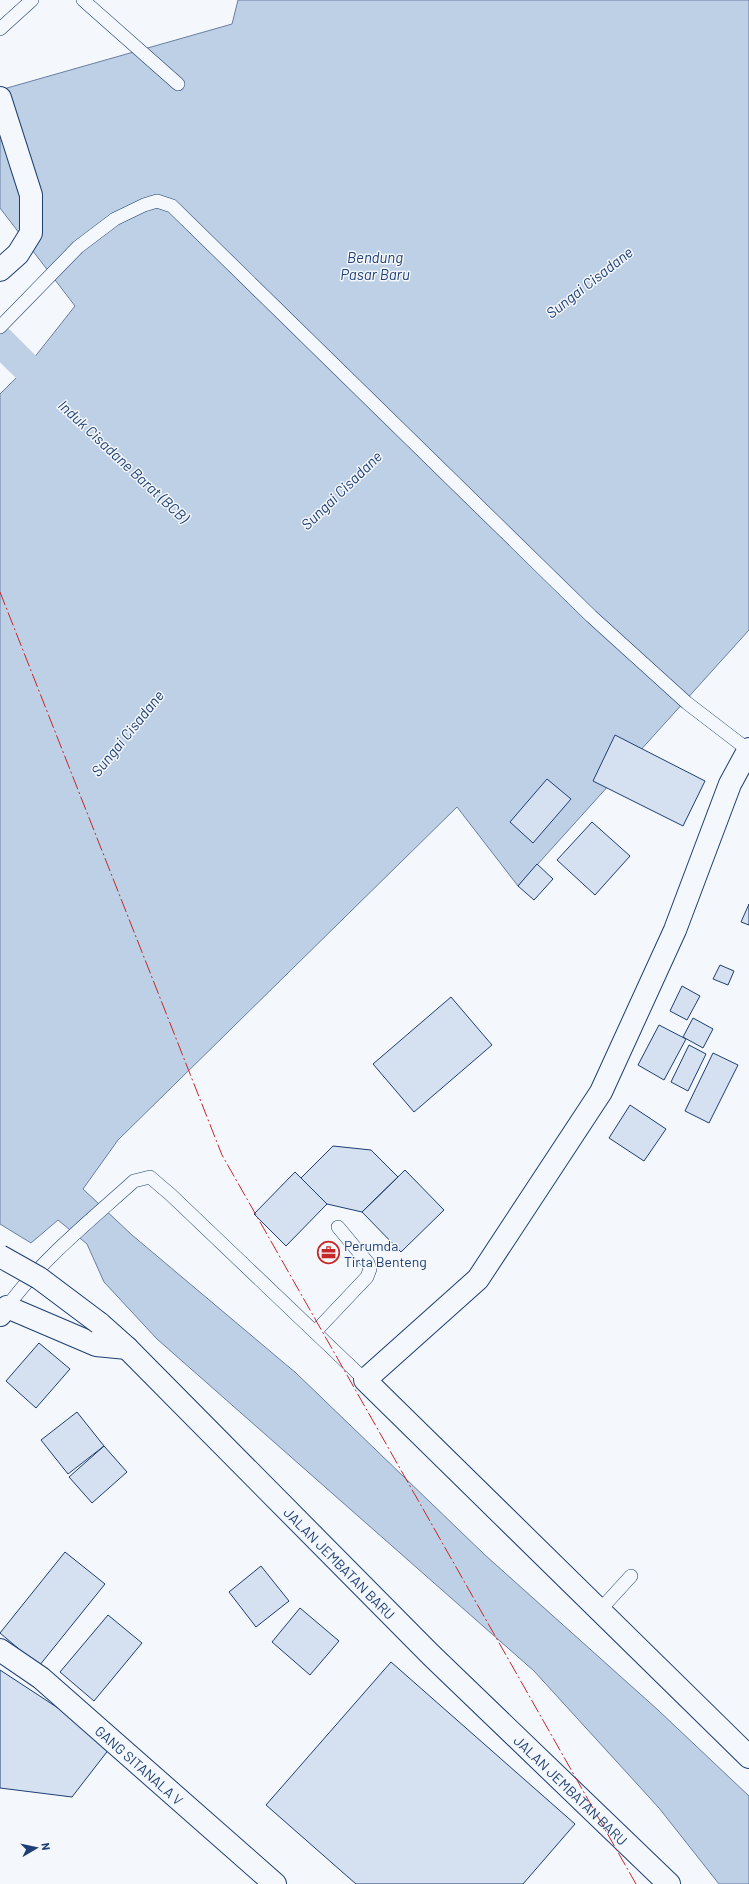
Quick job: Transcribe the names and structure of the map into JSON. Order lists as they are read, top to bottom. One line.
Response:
{"streets":{"street":["JALAN JEMBATAN BARU","GANG SITANALA V"]},"water":["Bendung Pasar Baru","Sungai Cisadane","Induk Cisadane Barat (BCB)"],"places":{"office":["Perumda Tirta Benteng"]},"north":"right"}
